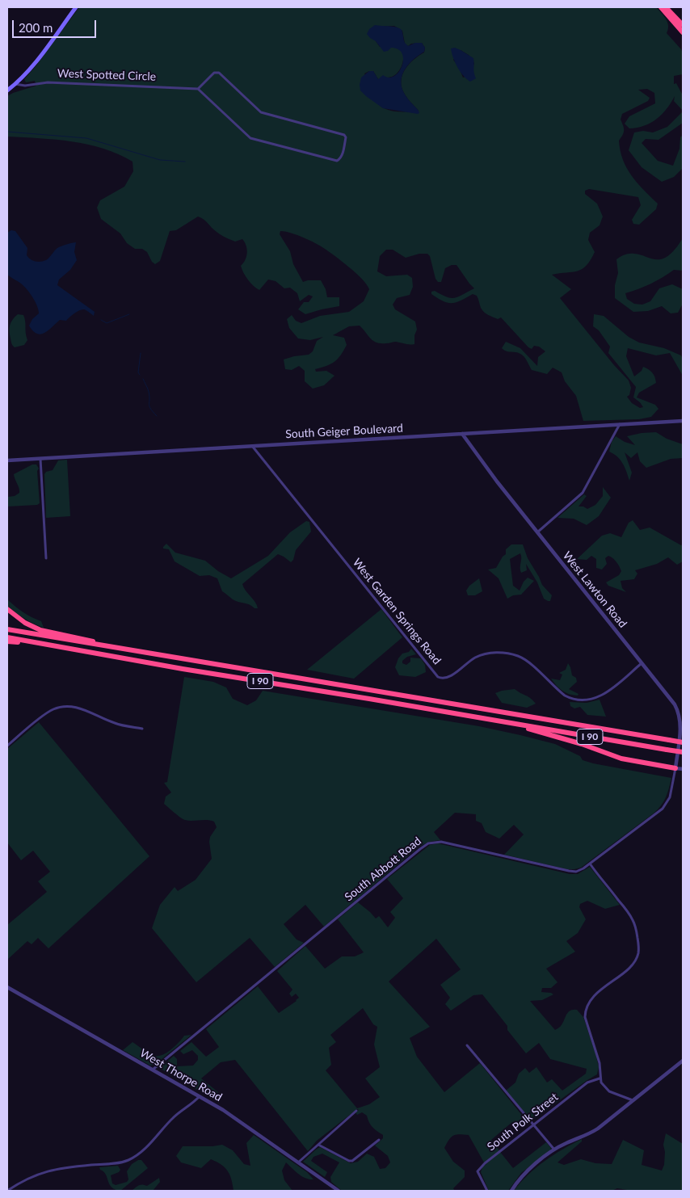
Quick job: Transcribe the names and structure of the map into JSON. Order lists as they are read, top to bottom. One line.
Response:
{"streets":{"highway":["I 90"],"street":["West Spotted Circle","South Geiger Boulevard","West Lawton Road","West Garden Springs Road","South Abbott Road","West Thorpe Road","South Polk Street"]},"crossings":[["South Geiger Boulevard","West Lawton Road"],["South Geiger Boulevard","West Garden Springs Road"],["West Lawton Road","West Garden Springs Road"],["West Lawton Road","South Abbott Road"],["South Abbott Road","West Thorpe Road"]],"scale_bar":"200 m"}
